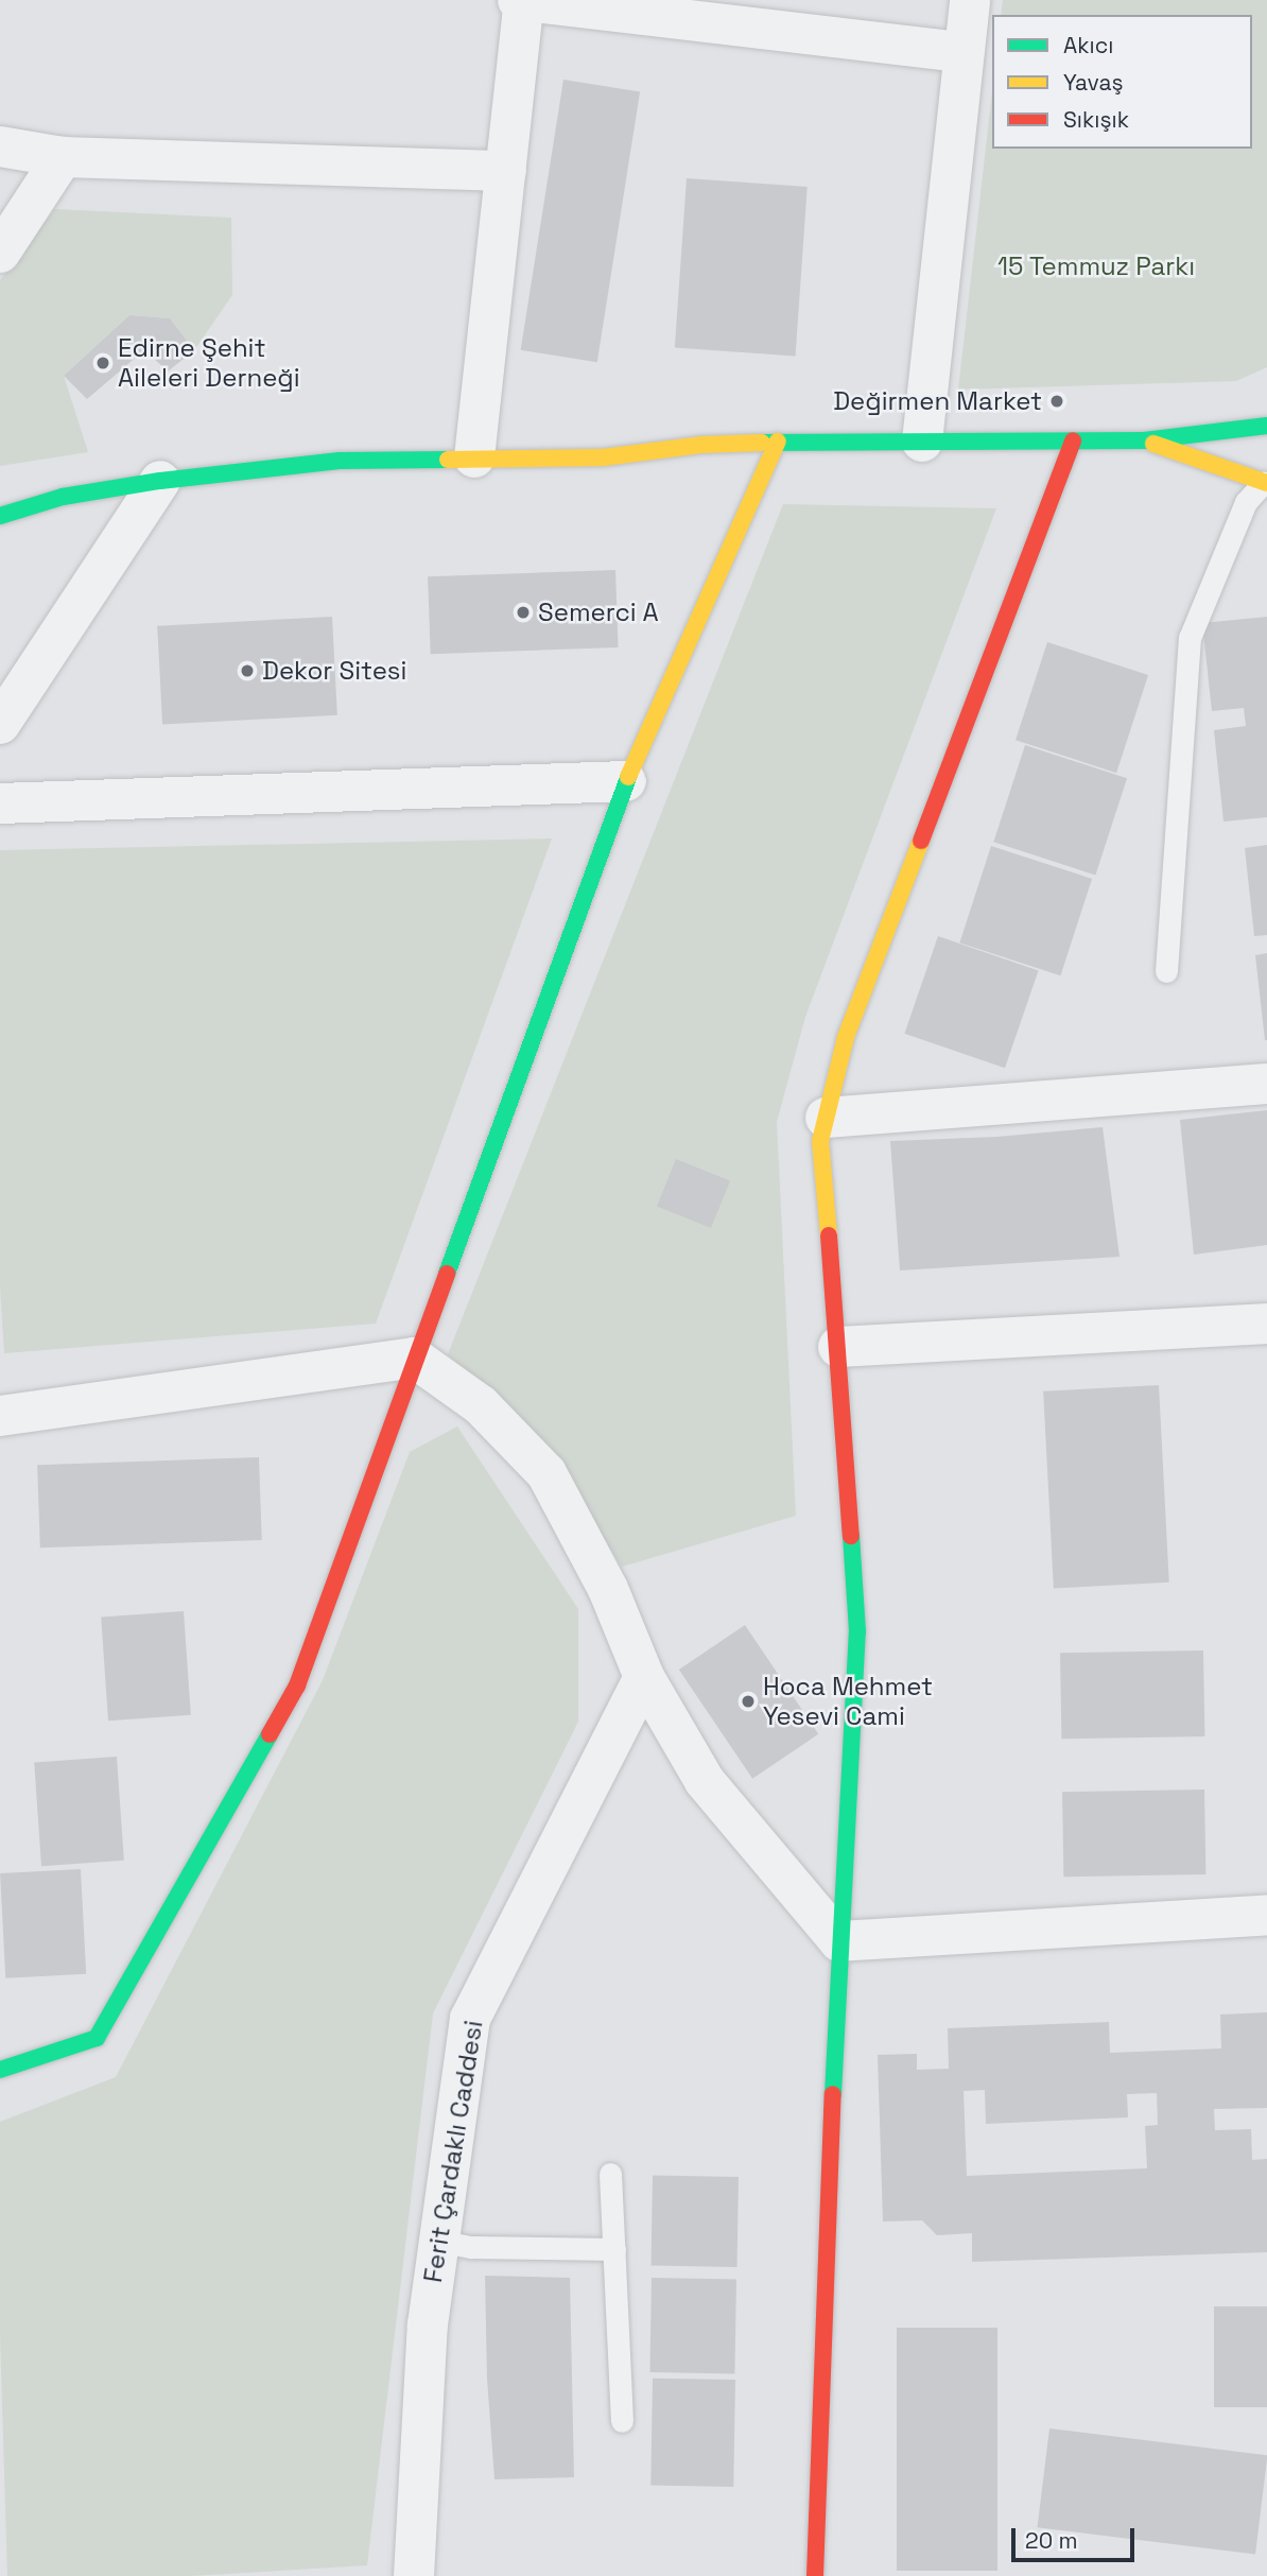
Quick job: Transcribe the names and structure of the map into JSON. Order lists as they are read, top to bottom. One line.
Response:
{"streets":{"street":["Ferit Çardaklı Caddesi"]},"parks":["15 Temmuz Parkı"],"places":["Edirne Şehit Aileleri Derneği","Değirmen Market","Semerci A","Dekor Sitesi","Hoca Mehmet Yesevi Cami"],"legend":["Akıcı","Yavaş","Sıkışık"],"scale_bar":"20 m"}
